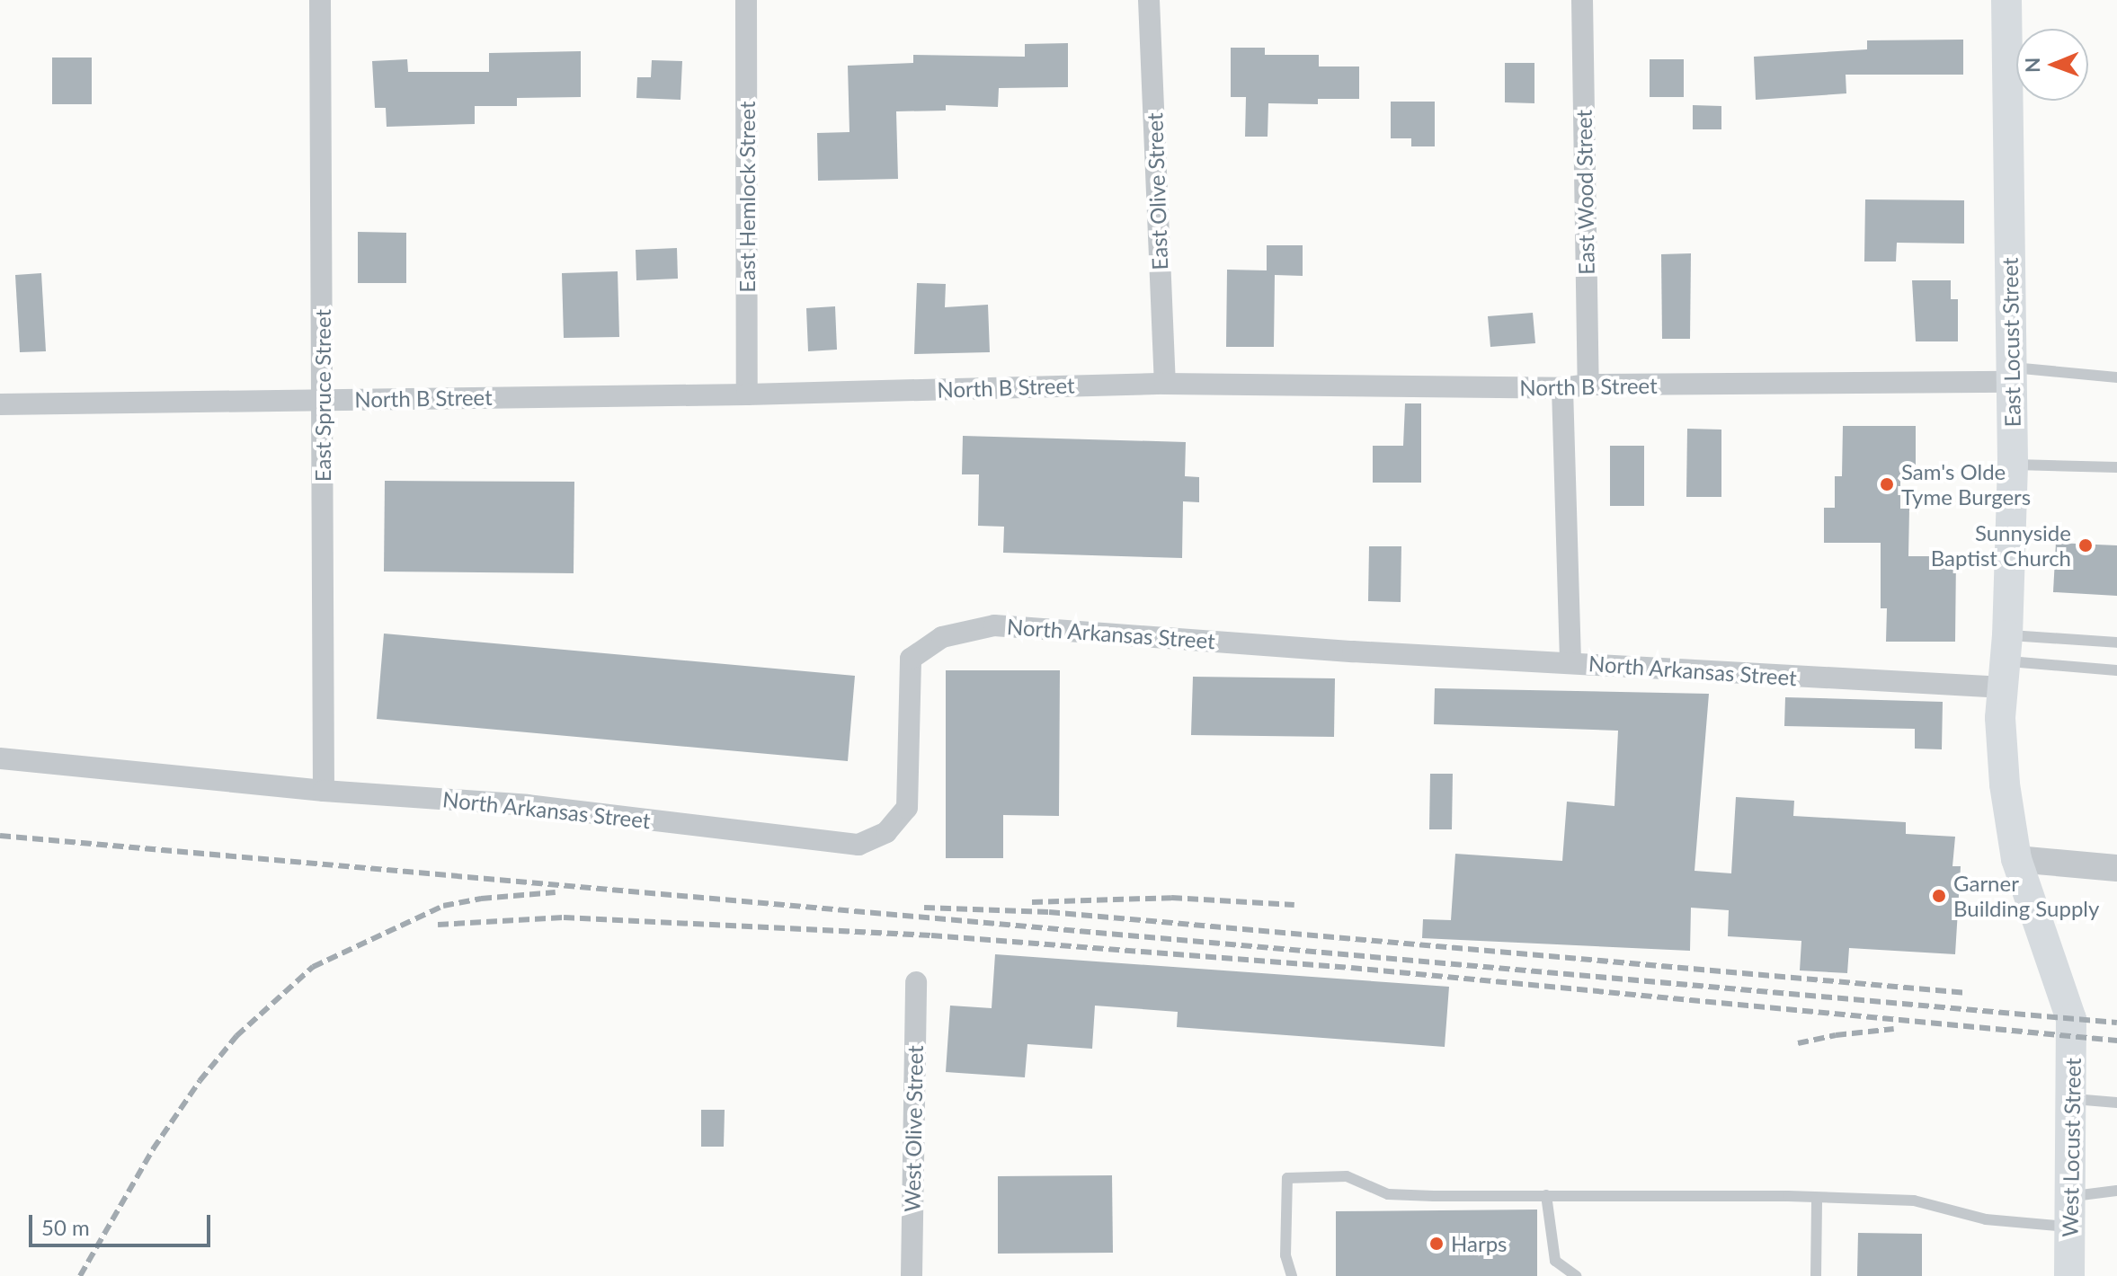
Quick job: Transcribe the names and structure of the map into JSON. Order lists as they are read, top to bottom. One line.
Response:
{"streets":{"main road":["East Locust Street","West Locust Street"],"street":["East Olive Street","East Wood Street","East Hemlock Street","North B Street","East Spruce Street","North Arkansas Street","West Olive Street"]},"crossings":[["East Olive Street","North B Street"],["East Wood Street","North B Street"],["East Hemlock Street","North B Street"],["East Locust Street","North B Street"],["East Locust Street","North Arkansas Street"],["East Locust Street","West Locust Street"],["North B Street","East Spruce Street"],["East Spruce Street","North Arkansas Street"]],"places":["Sam's Olde Tyme Burgers","Sunnyside Baptist Church","Garner Building Supply","Harps"],"scale_bar":"50 m","north":"left"}
